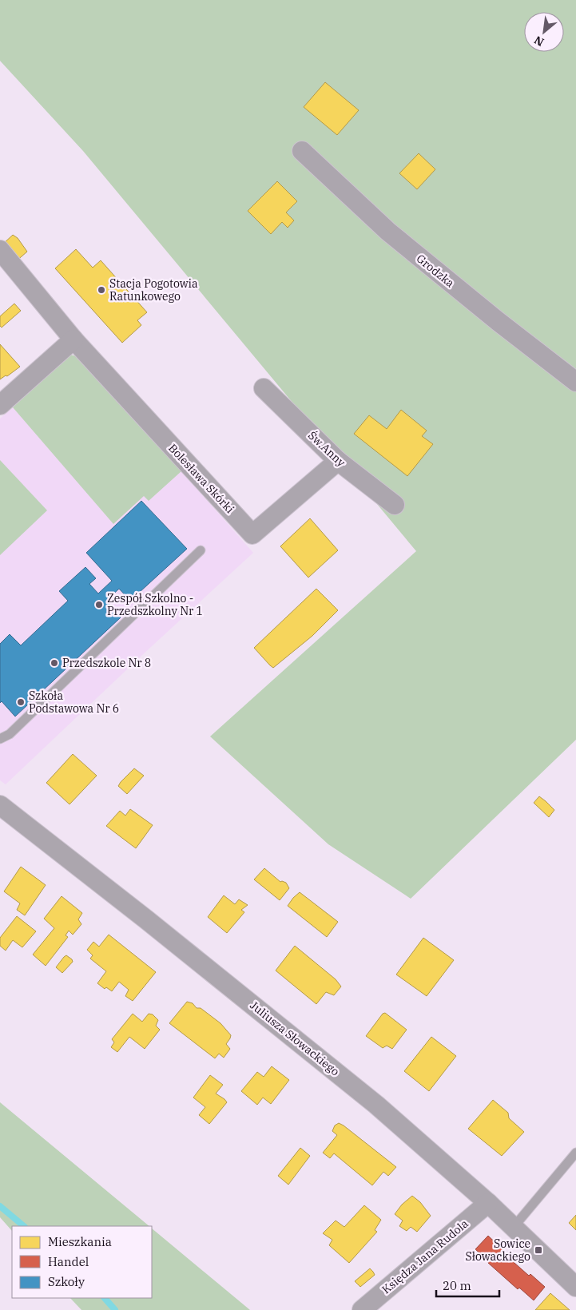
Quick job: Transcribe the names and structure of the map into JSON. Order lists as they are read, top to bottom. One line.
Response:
{"streets":{"street":["Grodzka","Św.Anny","Bolesława Skórki","Juliusza Słowackiego","Księdza Jana Rudola"]},"crossings":[["Św.Anny","Bolesława Skórki"],["Juliusza Słowackiego","Księdza Jana Rudola"]],"places":{"other":["Stacja Pogotowia Ratunkowego","Zespół Szkolno - Przedszkolny Nr 1","Przedszkole Nr 8","Szkoła Podstawowa Nr 6"],"transit":["Sowice Słowackiego"]},"legend":["Mieszkania","Handel","Szkoły"],"scale_bar":"20 m","north":"bottom left"}
